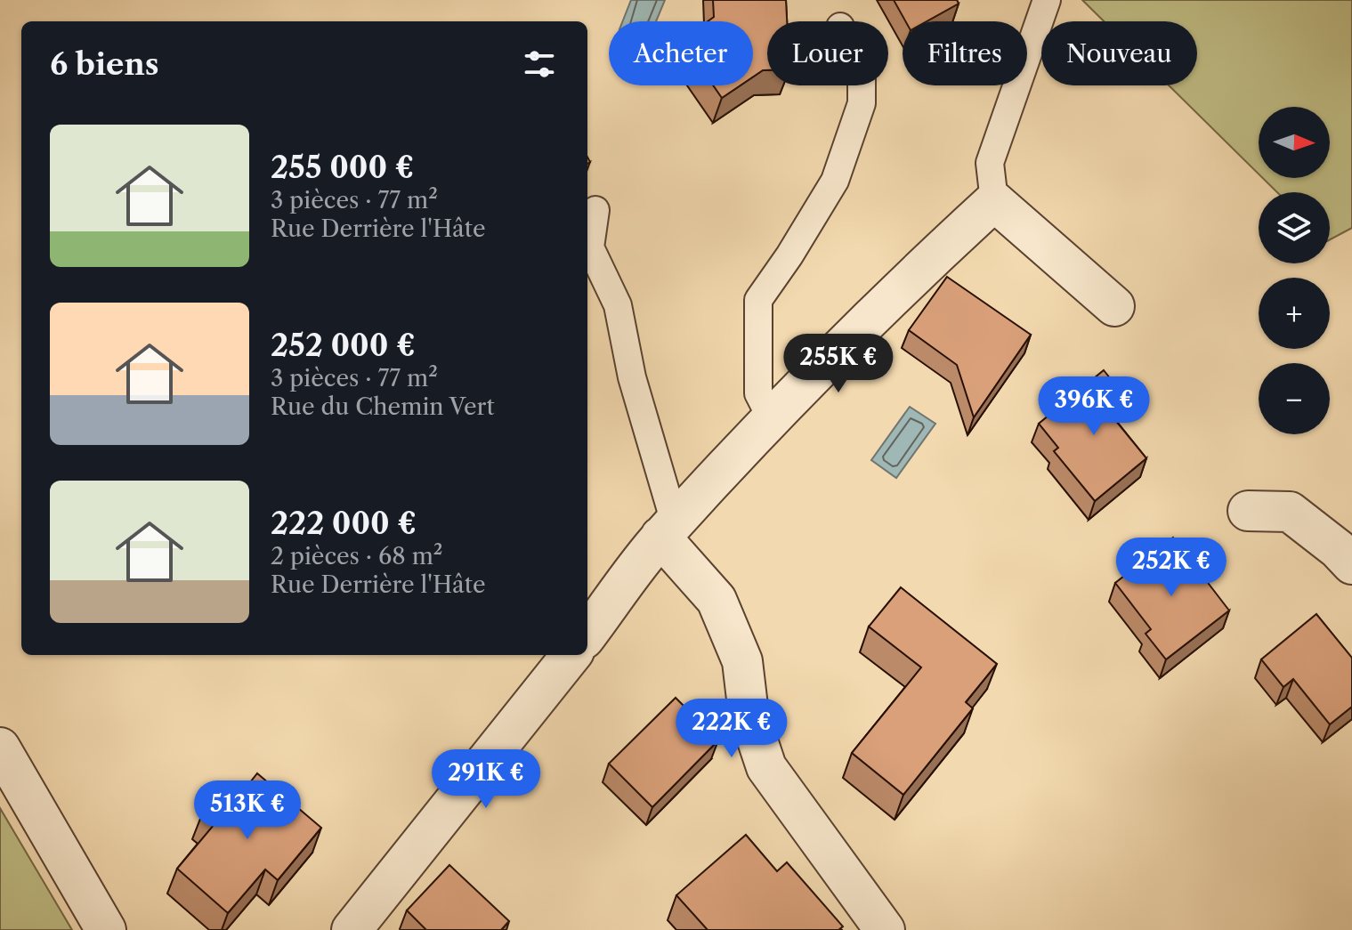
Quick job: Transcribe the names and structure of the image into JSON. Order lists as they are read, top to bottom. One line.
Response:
{"north":"right","page":{"chip":["Acheter","Louer","Filtres","Nouveau"],"heading":"6 biens","map_buttons":["+","−"],"list":[{"name":"255 000 €","note":"3 pièces · 77 m² · Rue Derrière l'Hâte"},{"name":"252 000 €","note":"3 pièces · 77 m² · Rue du Chemin Vert"},{"name":"222 000 €","note":"2 pièces · 68 m² · Rue Derrière l'Hâte"}],"price":["255K €","396K €","252K €","222K €","291K €","513K €"]}}
